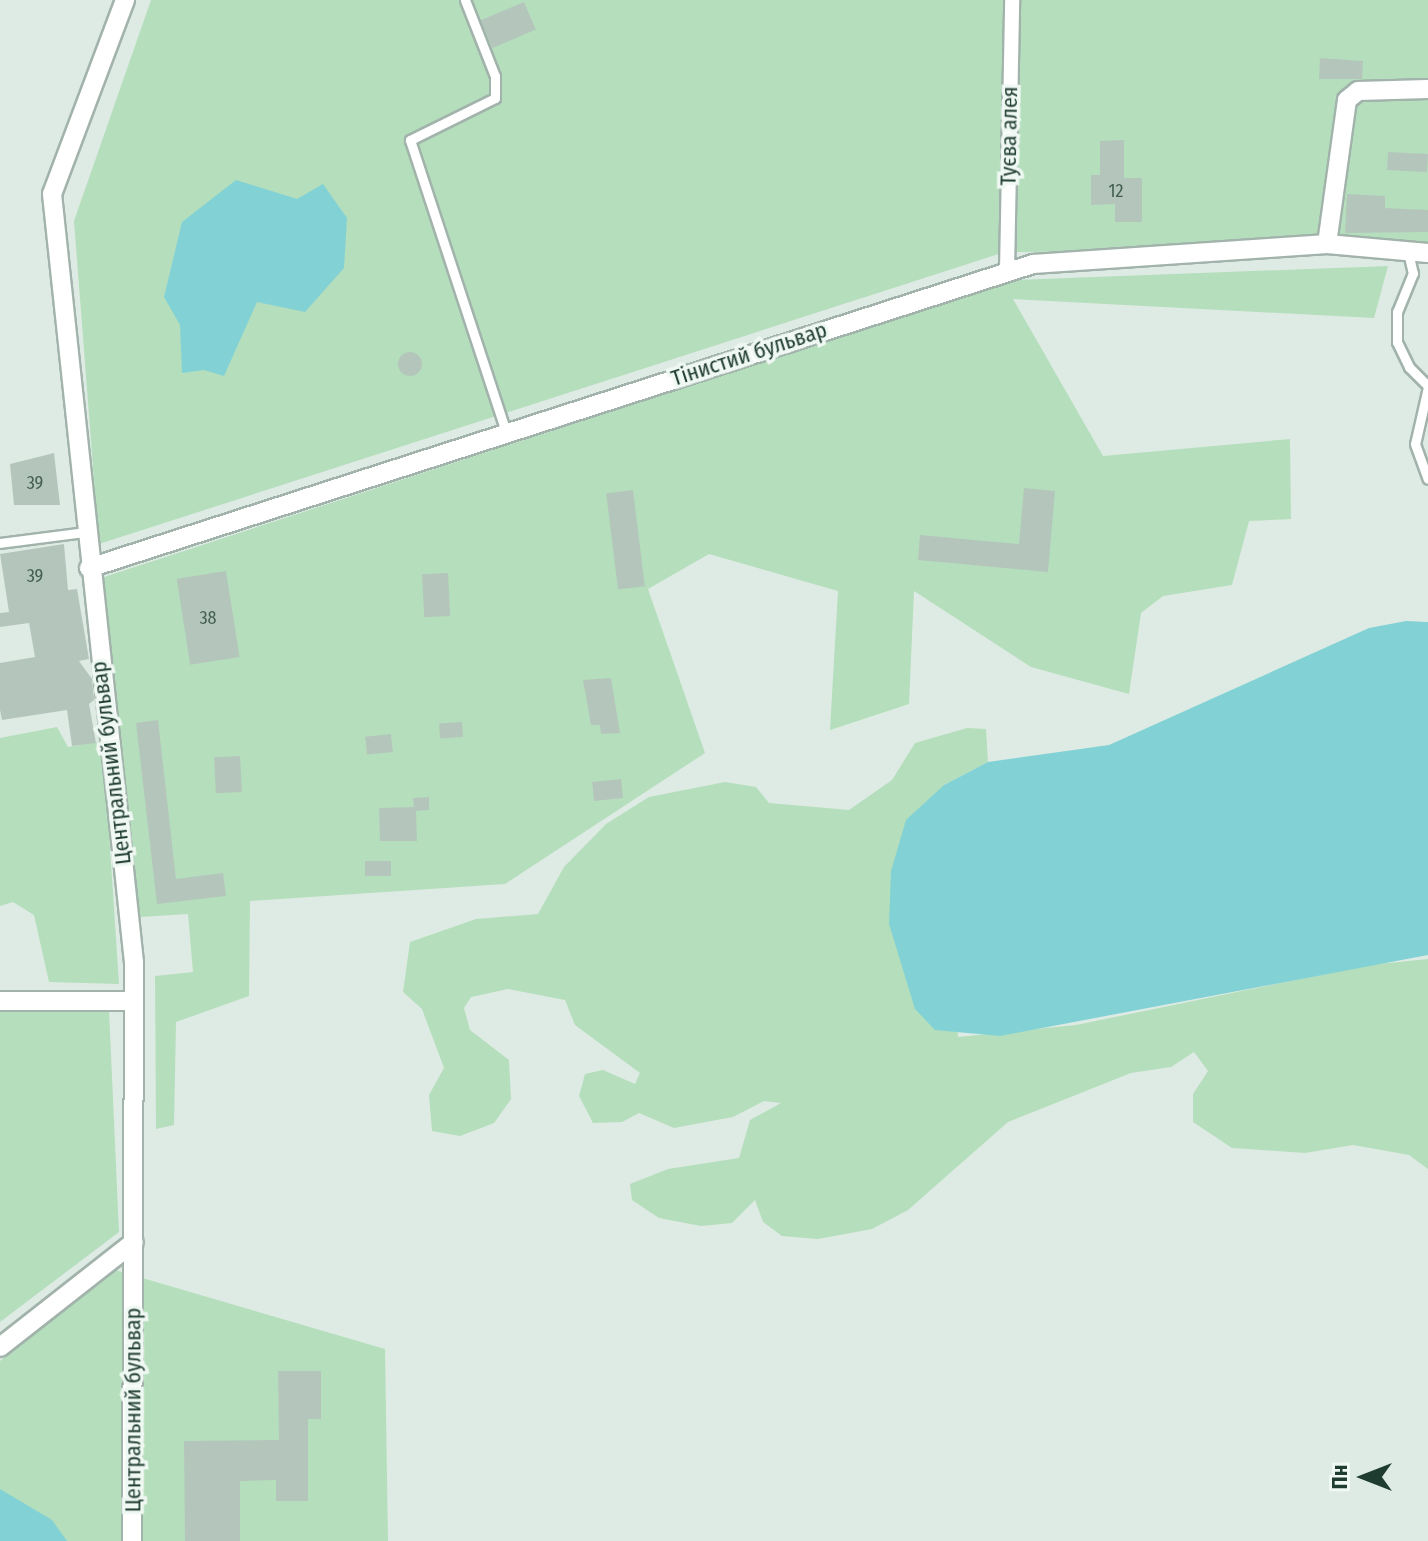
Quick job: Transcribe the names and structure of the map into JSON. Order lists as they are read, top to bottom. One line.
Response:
{"streets":{"street":["Туєва алея","Тінистий бульвар","Центральний бульвар"]},"crossings":[["Туєва алея","Тінистий бульвар"],["Тінистий бульвар","Центральний бульвар"]],"house_numbers":["12","39","39","38"],"north":"left"}
